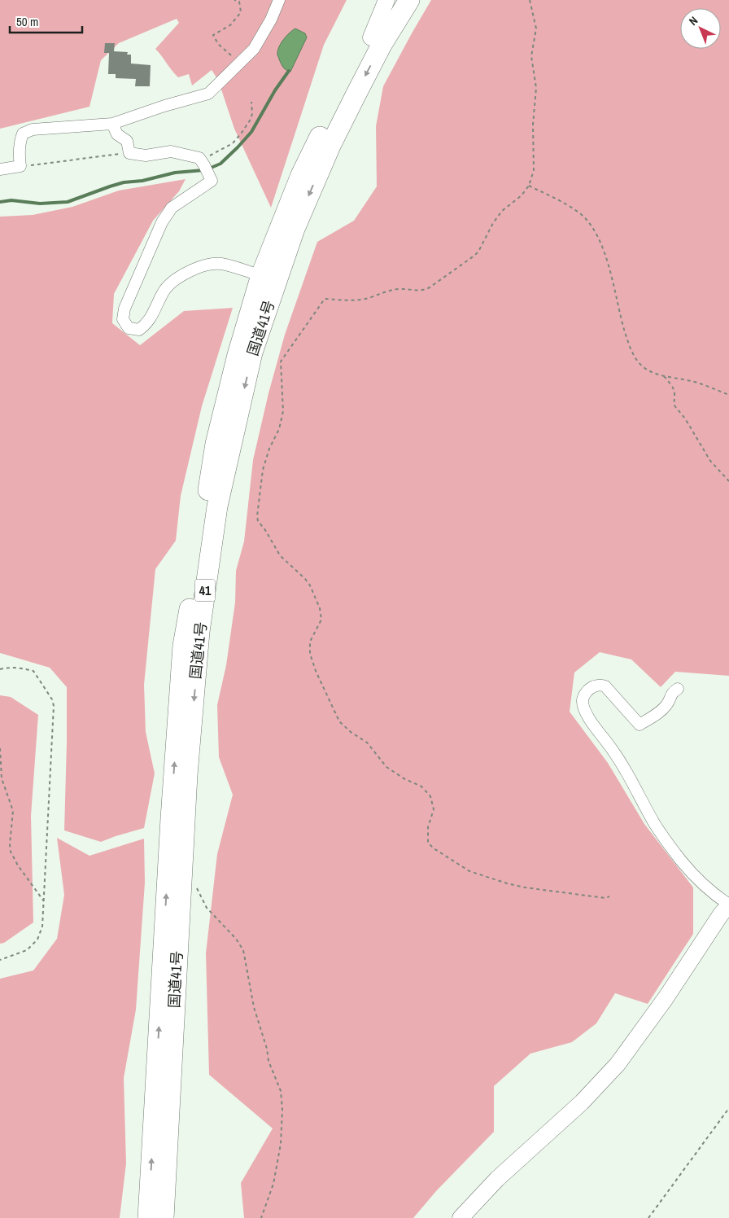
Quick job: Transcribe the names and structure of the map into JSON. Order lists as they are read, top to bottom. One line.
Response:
{"streets":{"highway":["国道41号","41"]},"scale_bar":"50 m","north":"top left"}
